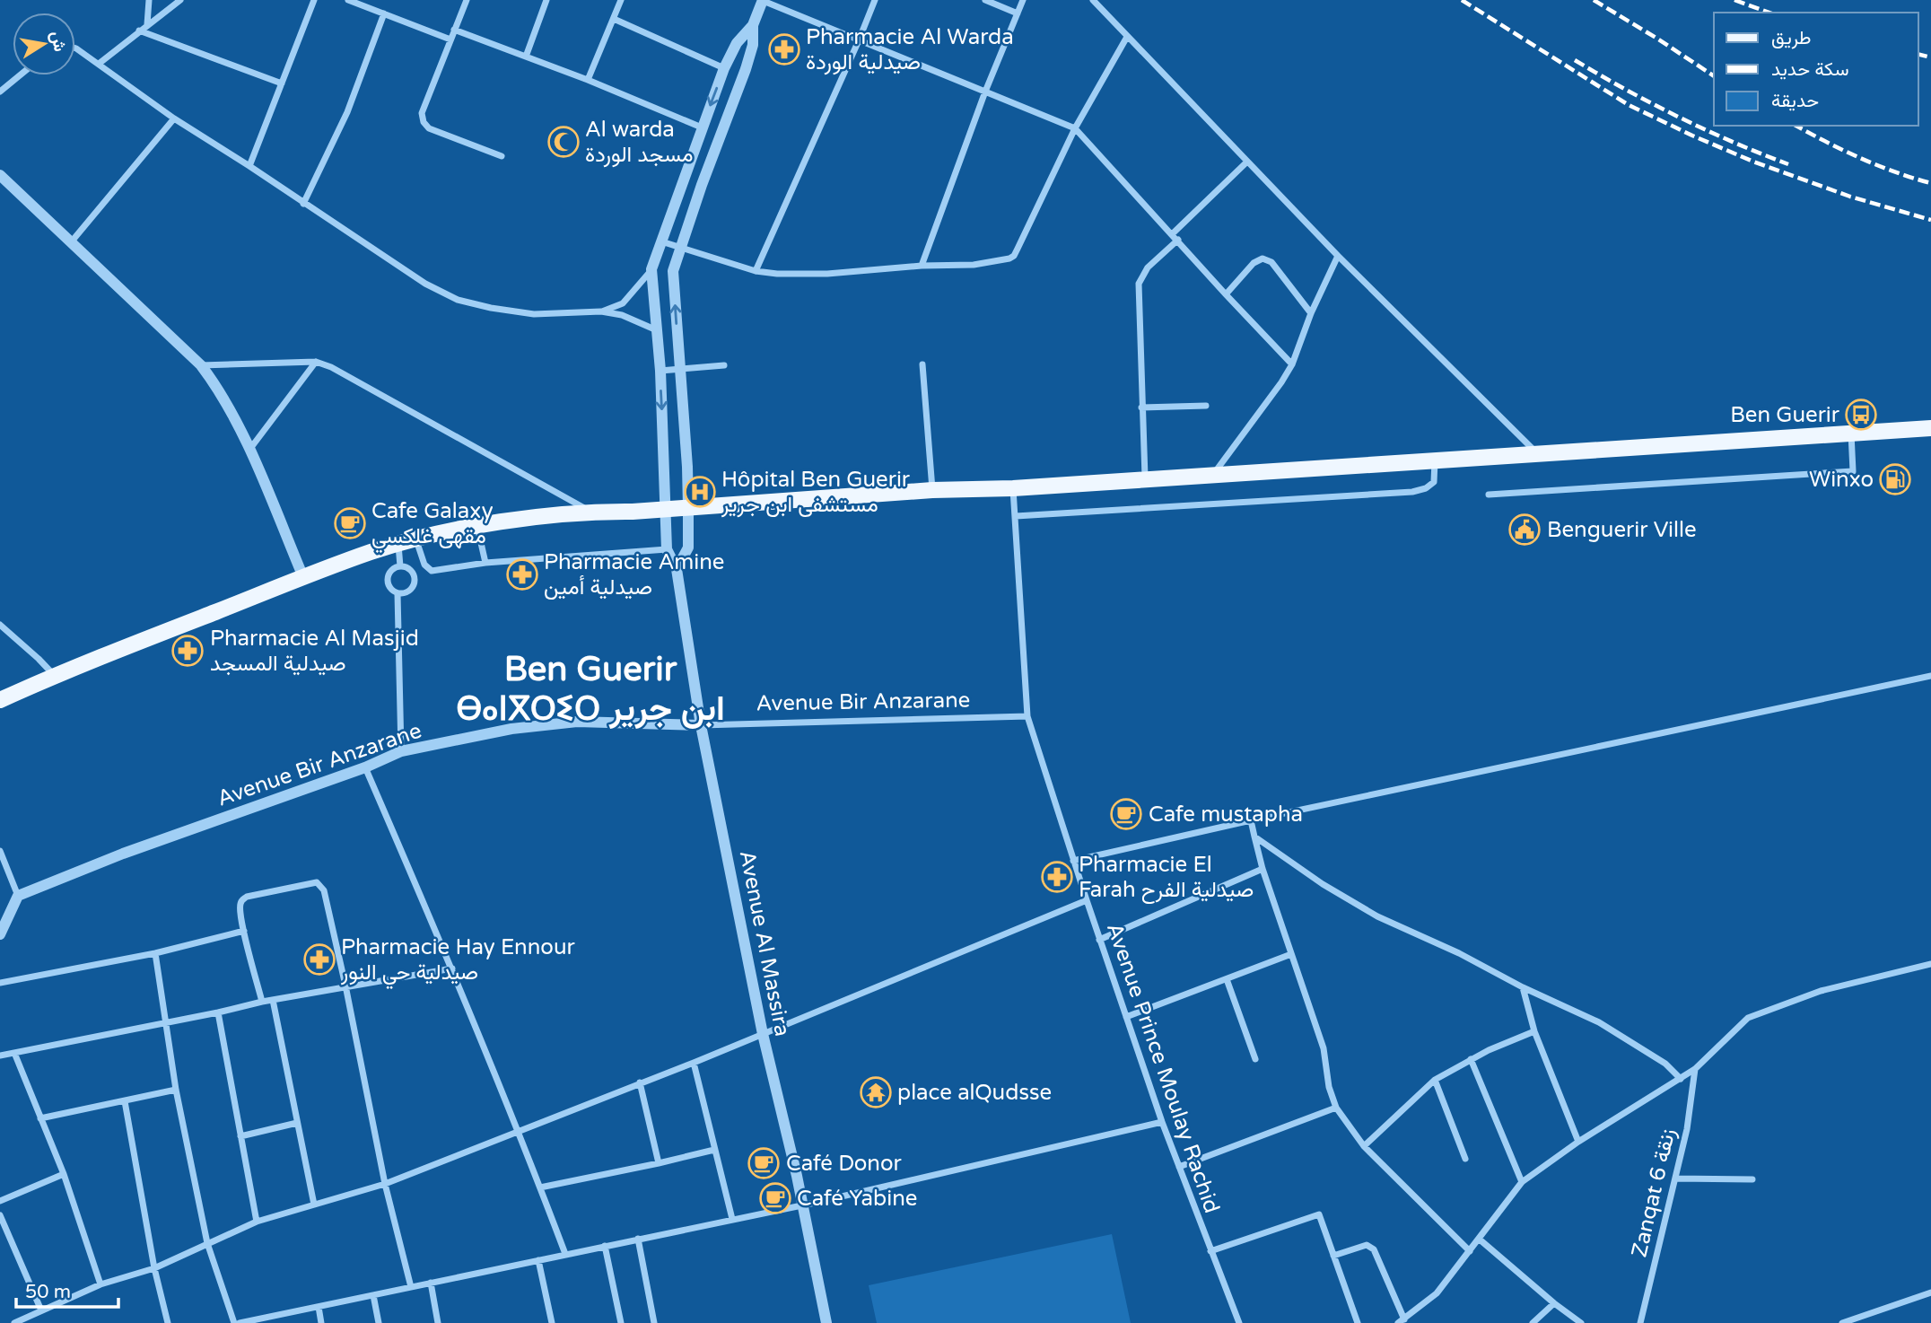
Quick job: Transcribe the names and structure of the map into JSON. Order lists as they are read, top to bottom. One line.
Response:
{"streets":{"street":["Avenue Bir Anzarane","Avenue Al Massira","Avenue Prince Moulay Rachid","Zanqat 6 زنقة"]},"crossings":[["Avenue Bir Anzarane","Avenue Al Massira"],["Avenue Bir Anzarane","Avenue Prince Moulay Rachid"]],"districts":["Ben Guerir ⴱⴰⵏⴳⵔⵉⵔ ابن جرير"],"places":{"pharmacy":["Pharmacie Al Warda صيدلية الوردة","Pharmacie Amine صيدلية أمين","Pharmacie Al Masjid صيدلية المسجد","Pharmacie El Farah صيدلية الفرح","Pharmacie Hay Ennour صيدلية حي النور"],"mosque":["Al warda مسجد الوردة"],"bus stop":["Ben Guerir"],"fuel station":["Winxo"],"hospital":["Hôpital Ben Guerir مستشفى ابن جرير"],"cafe":["Cafe Galaxy مقهى غلكسي","Cafe mustapha","Café Donor","Café Yabine"],"public building":["Benguerir Ville"],"temple":["place alQudsse"]},"legend":["طريق","سكة حديد","حديقة"],"scale_bar":"50 m","north":"right"}
